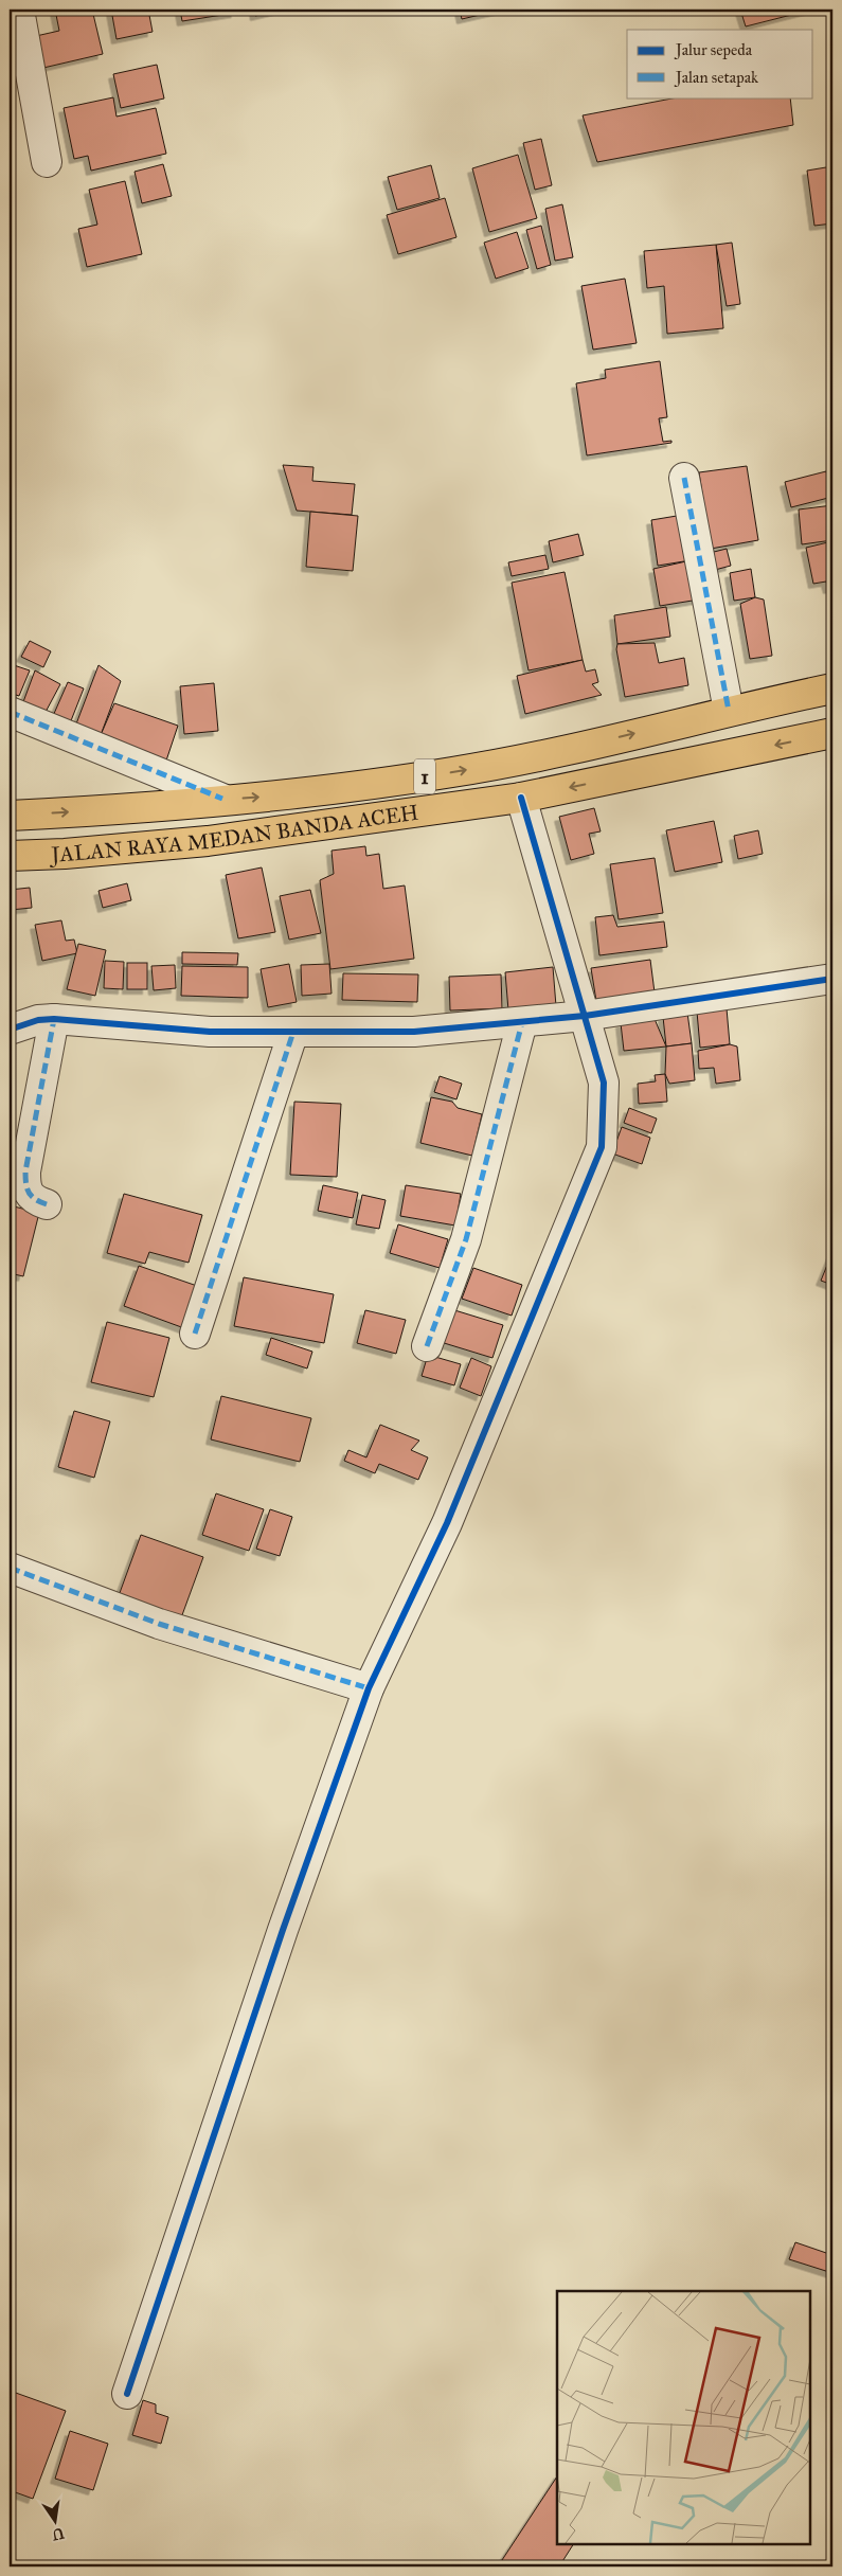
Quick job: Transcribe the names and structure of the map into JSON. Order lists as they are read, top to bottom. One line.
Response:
{"streets":{"highway":["1","JALAN RAYA MEDAN BANDA ACEH"]},"legend":["Jalur sepeda","Jalan setapak"],"north":"bottom"}
